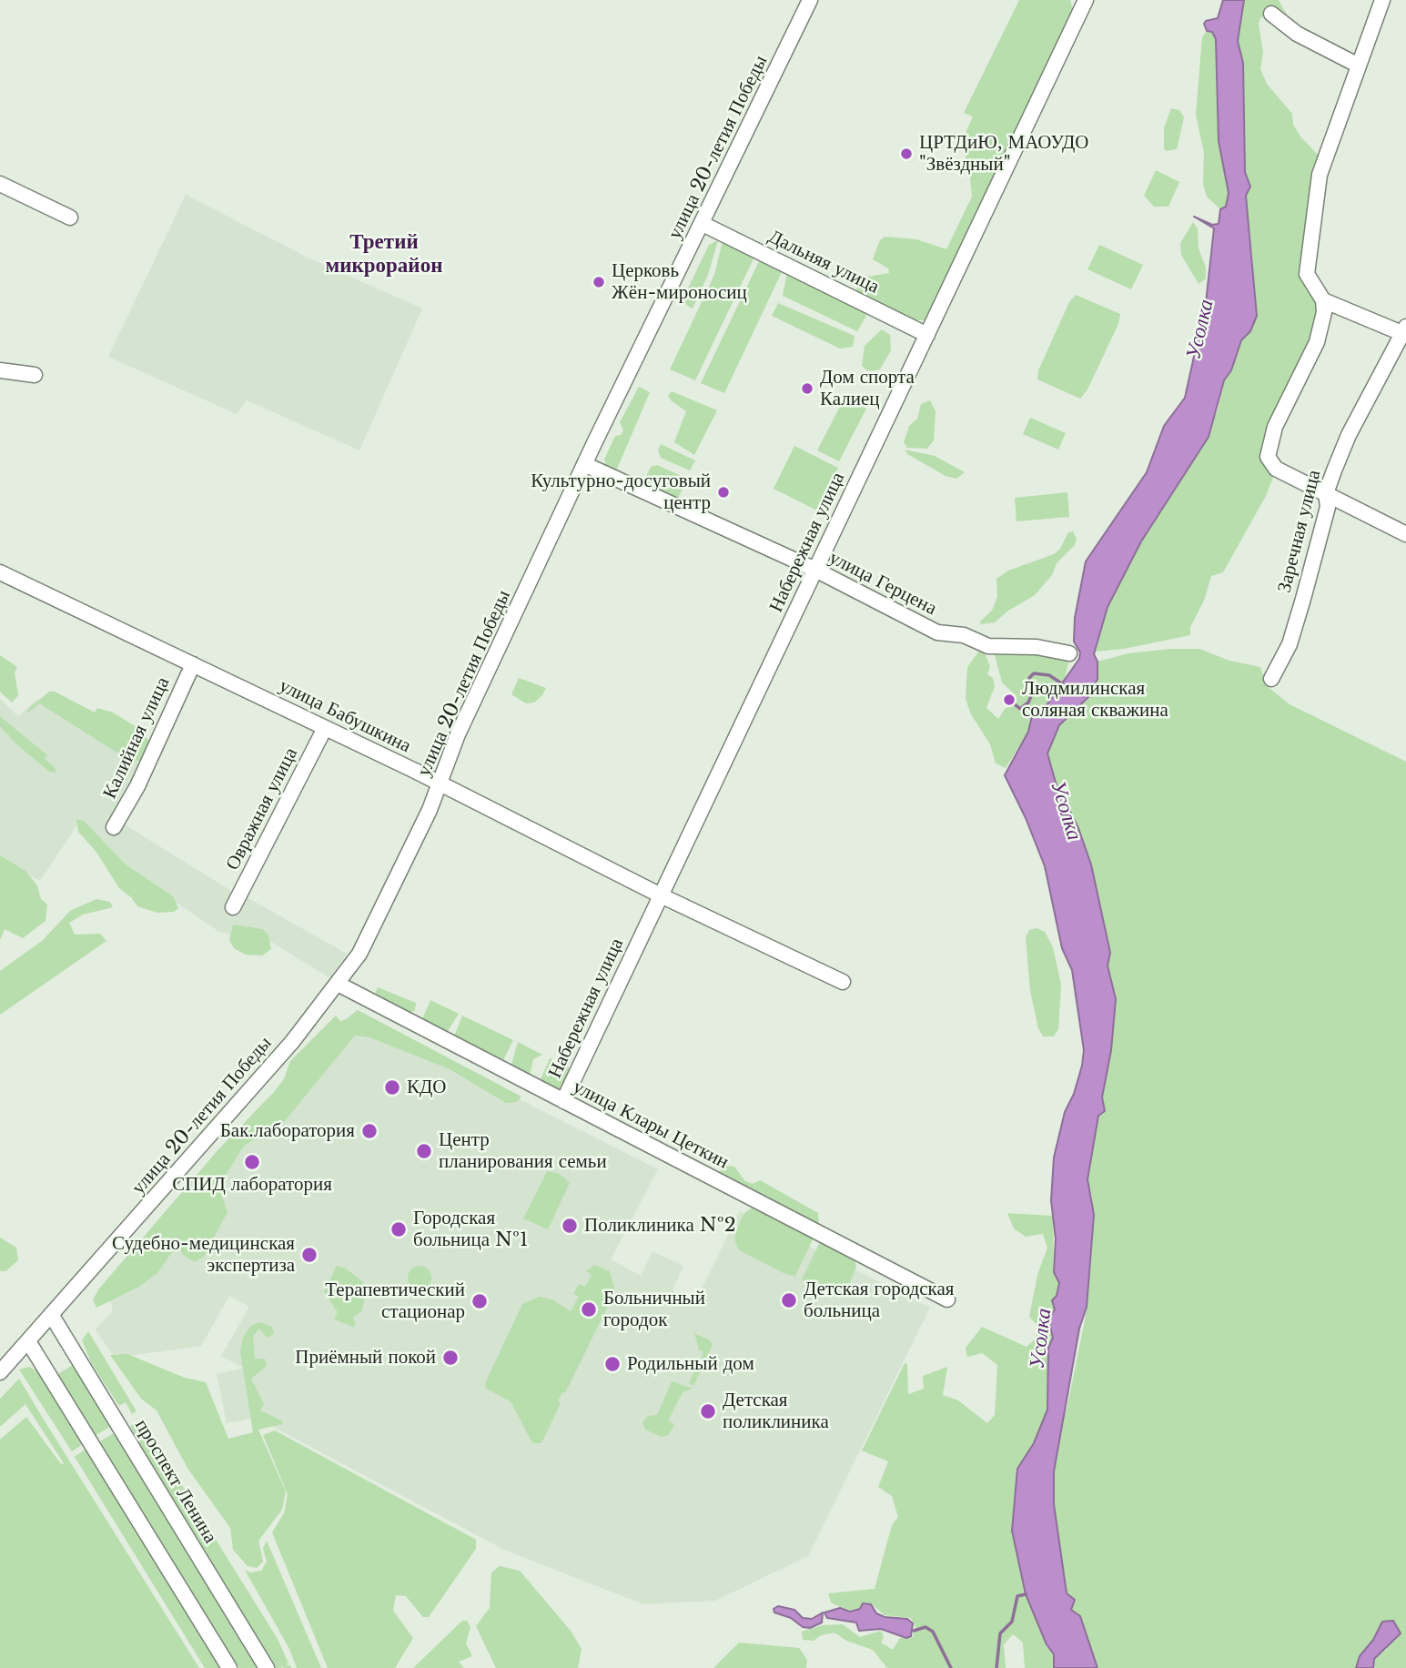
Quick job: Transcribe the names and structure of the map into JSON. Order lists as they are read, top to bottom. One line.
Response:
{"streets":{"street":["улица 20-летия Победы","Дальняя улица","Заречная улица","Набережная улица","улица Герцена","улица Бабушкина","Калийная улица","Овражная улица","улица Клары Цеткин","проспект Ленина"]},"crossings":[["улица 20-летия Победы","Дальняя улица"],["улица 20-летия Победы","улица Герцена"],["улица 20-летия Победы","улица Бабушкина"],["улица 20-летия Победы","улица Клары Цеткин"],["улица 20-летия Победы","проспект Ленина"],["Дальняя улица","Набережная улица"],["Набережная улица","улица Герцена"],["Набережная улица","улица Бабушкина"],["Набережная улица","улица Клары Цеткин"],["улица Бабушкина","Калийная улица"],["улица Бабушкина","Овражная улица"]],"districts":["Третий микрорайон"],"water":["Усолка"],"places":["ЦРТДиЮ, МАОУДО \"Звёздный\"","Церковь Жён-мироносиц","Дом спорта Калиец","Культурно-досуговый центр","Людмилинская соляная скважина","КДО","Бак.лаборатория","Центр планирования семьи","СПИД лаборатория","Поликлиника №2","Городская больница №1","Судебно-медицинская экспертиза","Детская городская больница","Терапевтический стационар","Больничный городок","Приёмный покой","Родильный дом","Детская поликлиника"]}
